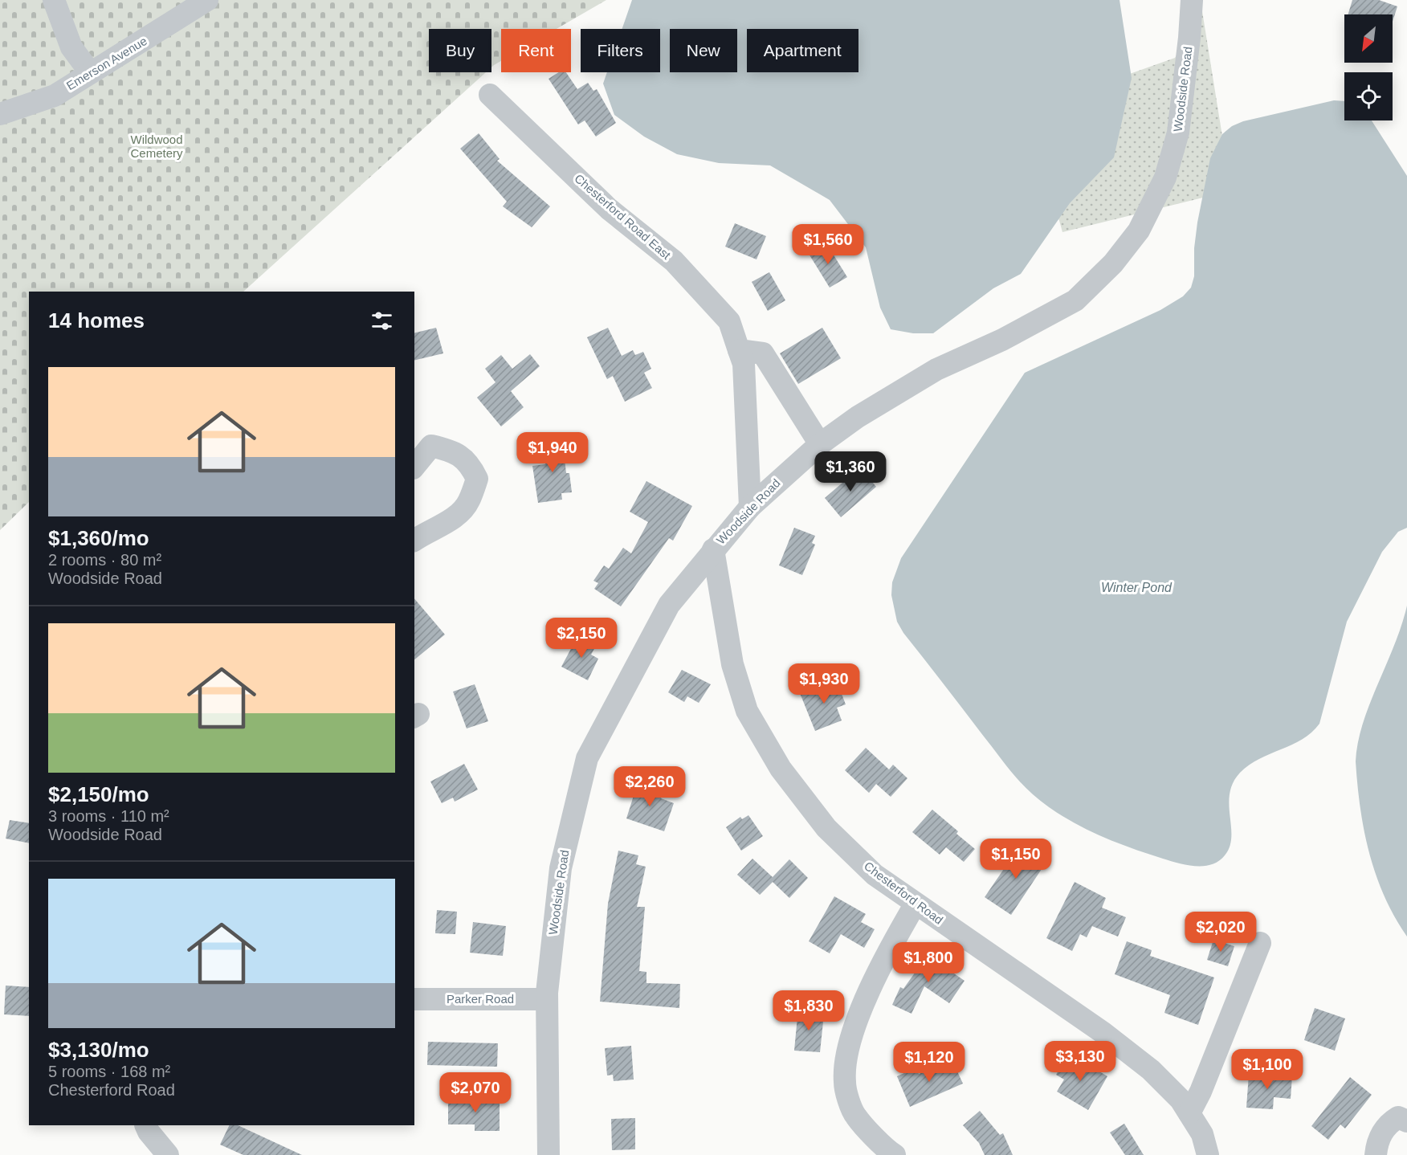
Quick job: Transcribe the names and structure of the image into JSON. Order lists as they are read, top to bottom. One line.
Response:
{"streets":{"street":["Emerson Avenue","Woodside Road","Chesterford Road East","Chesterford Road","Parker Road"]},"crossings":[["Woodside Road","Chesterford Road East"],["Woodside Road","Chesterford Road"],["Woodside Road","Parker Road"]],"water":["Winter Pond"],"parks":["Wildwood Cemetery"],"north":"bottom left","page":{"chip":["Buy","Rent","Filters","New","Apartment"],"price":["$1,560","$1,940","$1,360","$2,150","$1,930","$2,260","$1,150","$2,020","$1,800","$1,830","$3,130","$1,120","$1,100","$2,070"],"heading":"14 homes","list":[{"name":"$1,360/mo","note":"2 rooms · 80 m² · Woodside Road"},{"name":"$2,150/mo","note":"3 rooms · 110 m² · Woodside Road"},{"name":"$3,130/mo","note":"5 rooms · 168 m² · Chesterford Road"}]}}
